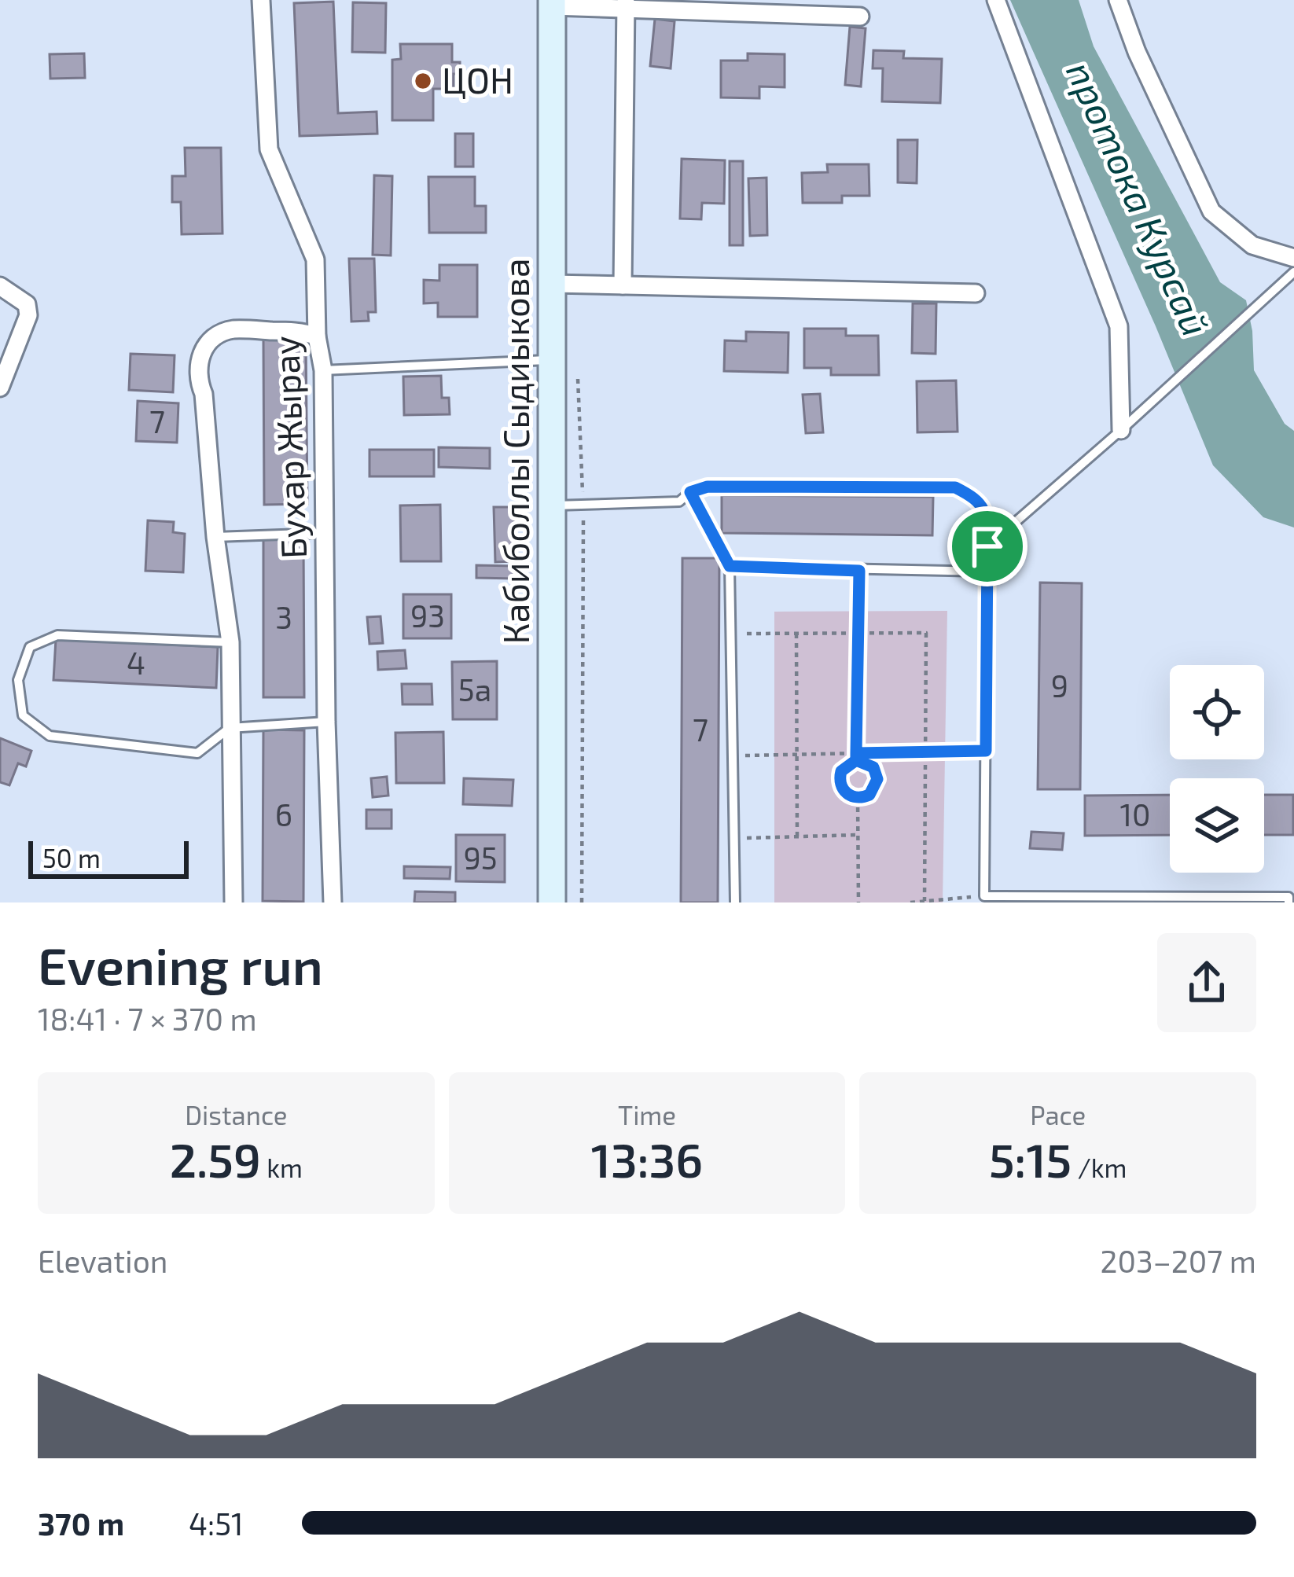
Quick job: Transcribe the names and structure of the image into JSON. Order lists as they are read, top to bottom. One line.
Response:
{"streets":{"street":["Бухар Жырау","Кабиболлы Сыдиыкова"]},"water":["протока Курсай"],"places":["ЦОН"],"house_numbers":["7","93","3","4","9","5а","7","6","10","95"],"scale_bar":"50 m","page":{"scale":"50 m","heading":["Evening run","18:41 · 7 × 370 m"],"stats":[["Distance","2.59 km"],["Time","13:36"],["Pace","5:15 /km"]],"chart":["Elevation","203–207 m"],"list":[{"name":"370 m","note":"4:51"}]}}
